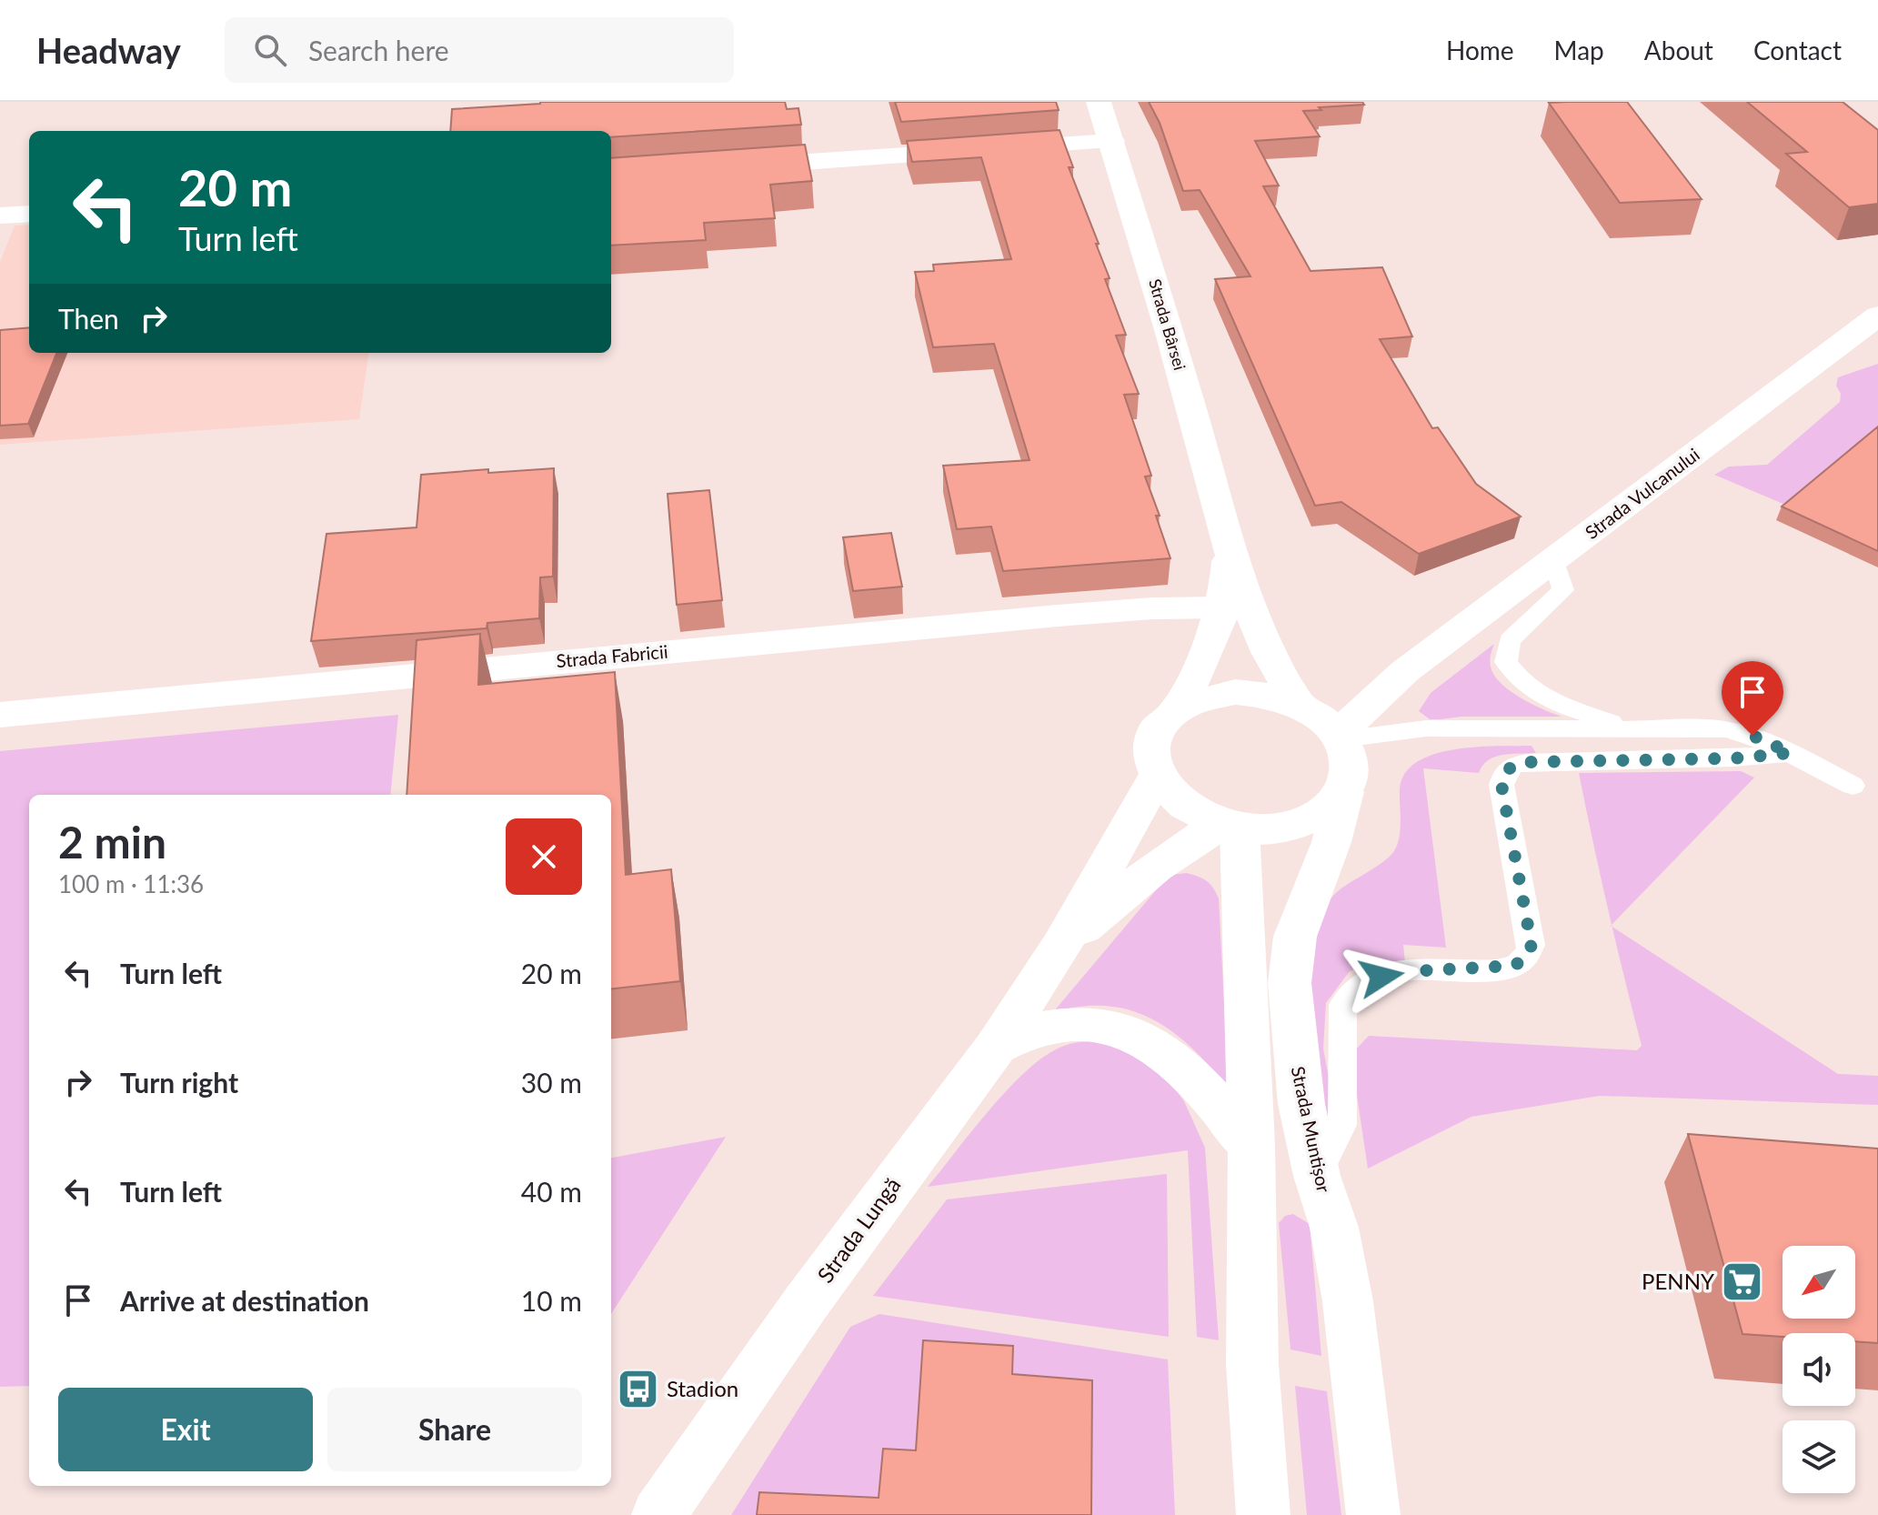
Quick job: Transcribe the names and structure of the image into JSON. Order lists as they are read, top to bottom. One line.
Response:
{"streets":{"main road":["Strada Bârsei","Strada Vulcanului","Strada Fabricii","Strada Muntișor","Strada Lungă"]},"crossings":[["Strada Bârsei","Strada Vulcanului"],["Strada Bârsei","Strada Fabricii"],["Strada Bârsei","Strada Muntișor"],["Strada Vulcanului","Strada Muntișor"]],"places":{"supermarket":["PENNY"],"bus stop":["Stadion"]},"north":"bottom left","page":{"header":"Headway","search":"Search here","nav":["Home","Map","About","Contact"],"turn":["20 m","Turn left"],"then":"Then","heading":["2 min","100 m · 11:36"],"list":[{"name":"Turn left","value":"20 m"},{"name":"Turn right","value":"30 m"},{"name":"Turn left","value":"40 m"},{"name":"Arrive at destination","value":"10 m"}],"buttons":["Exit","Share"]}}
